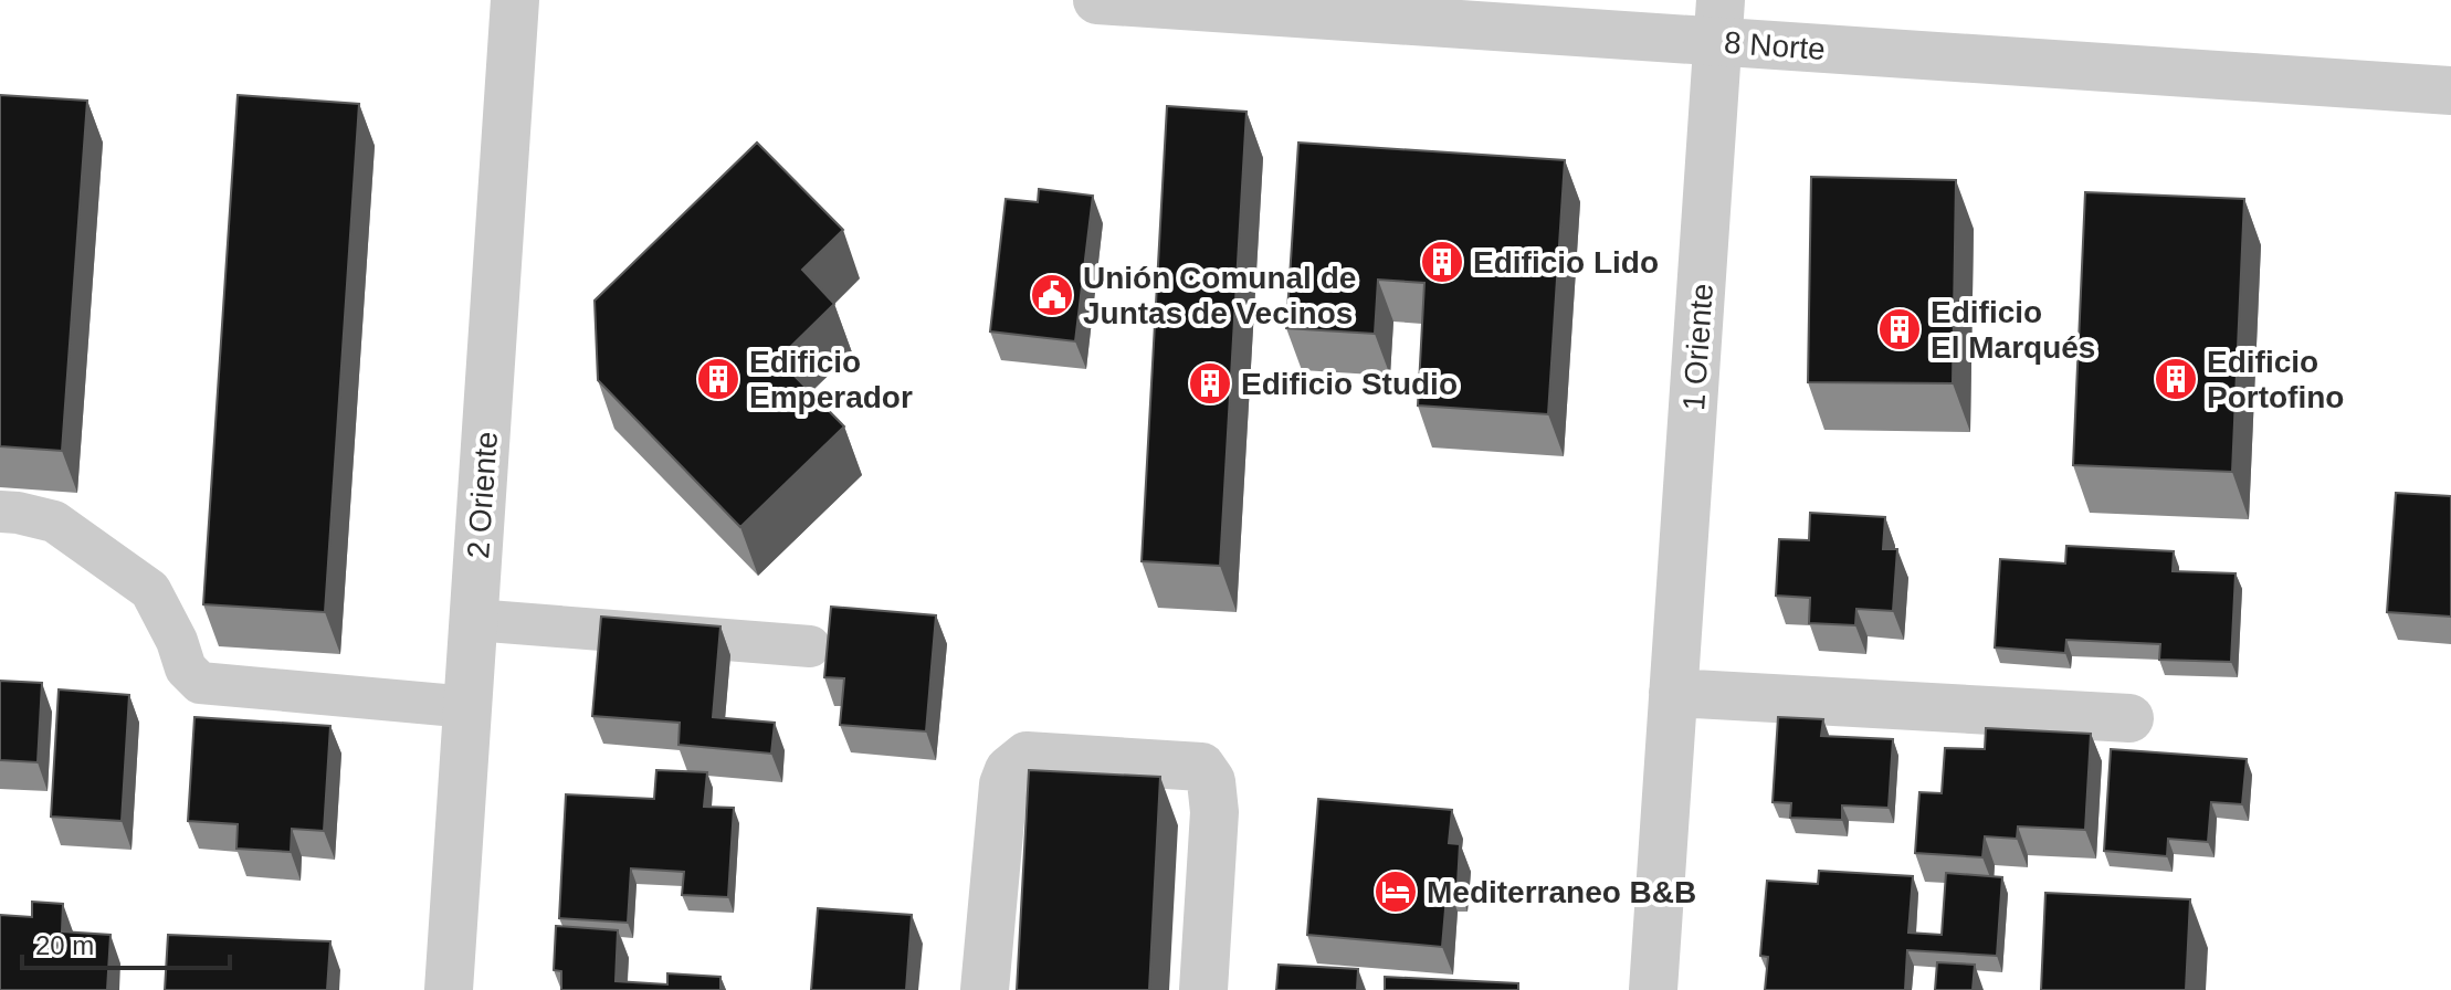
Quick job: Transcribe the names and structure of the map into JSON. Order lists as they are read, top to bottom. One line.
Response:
{"streets":{"street":["8 Norte","1 Oriente","2 Oriente"]},"crossings":[["8 Norte","1 Oriente"]],"places":{"building":["Edificio Lido","Edificio El Marqués","Edificio Emperador","Edificio Portofino","Edificio Studio"],"public building":["Unión Comunal de Juntas de Vecinos"],"hotel":["Mediterraneo B&B"]},"scale_bar":"20 m"}
